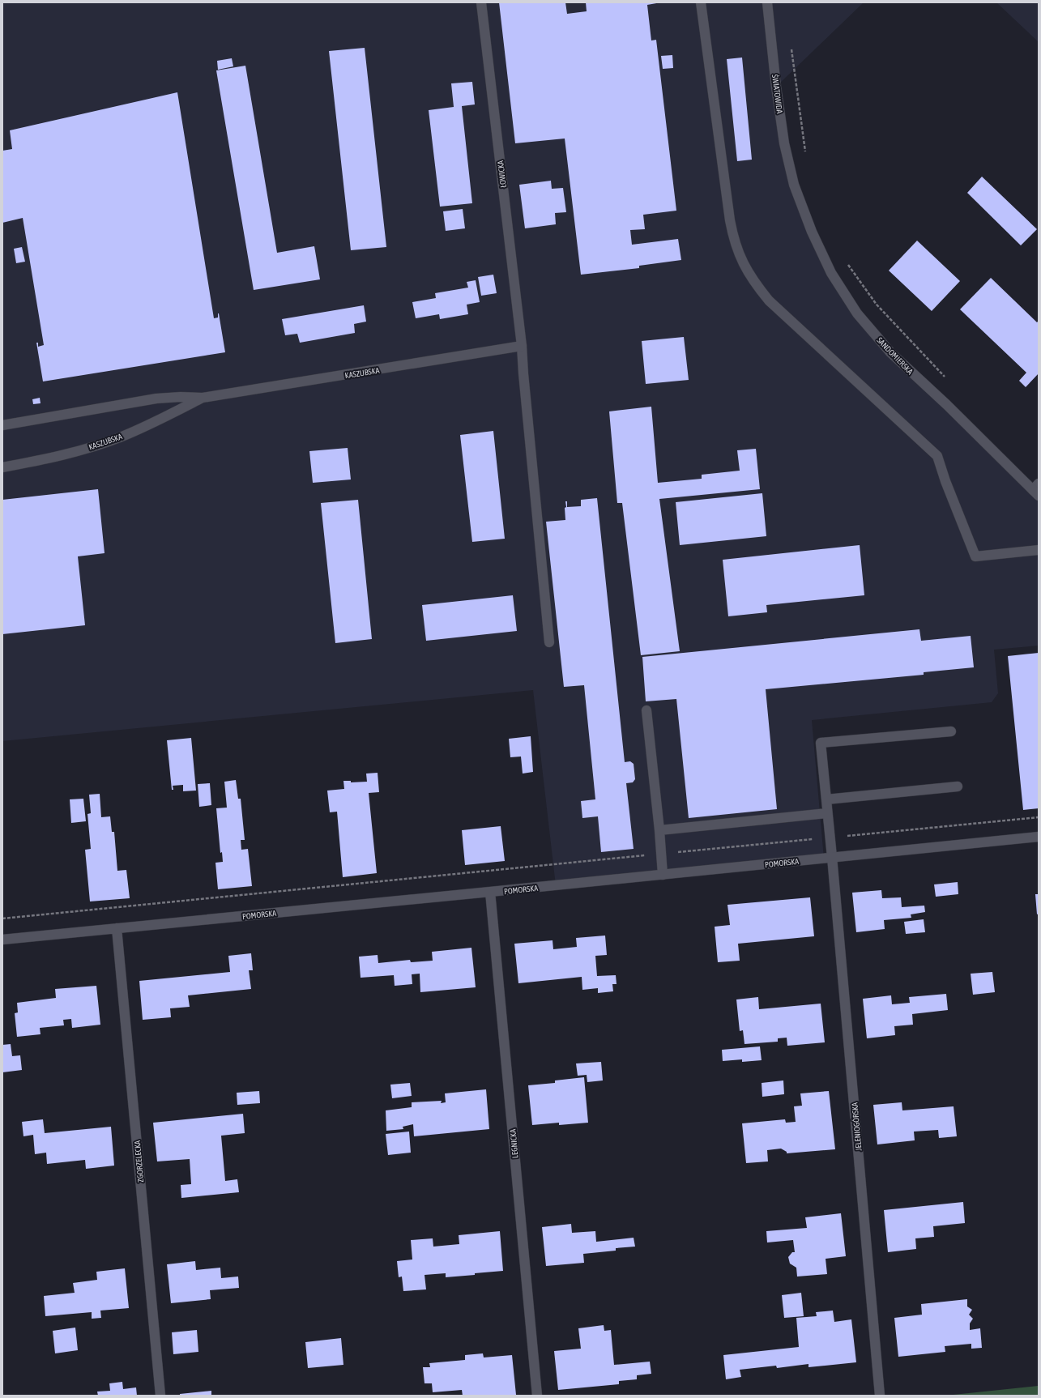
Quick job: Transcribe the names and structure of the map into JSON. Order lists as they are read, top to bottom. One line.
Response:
{"streets":{"street":["ŚWIATOWIDA","ŁOWICKA","SANDOMIERSKA","KASZUBSKA","POMORSKA","JELENIOGÓRSKA","LEGNICKA","ZGORZELECKA"]},"crossings":[["ŚWIATOWIDA","SANDOMIERSKA"],["ŁOWICKA","KASZUBSKA"],["POMORSKA","JELENIOGÓRSKA"],["POMORSKA","LEGNICKA"],["POMORSKA","ZGORZELECKA"]]}
